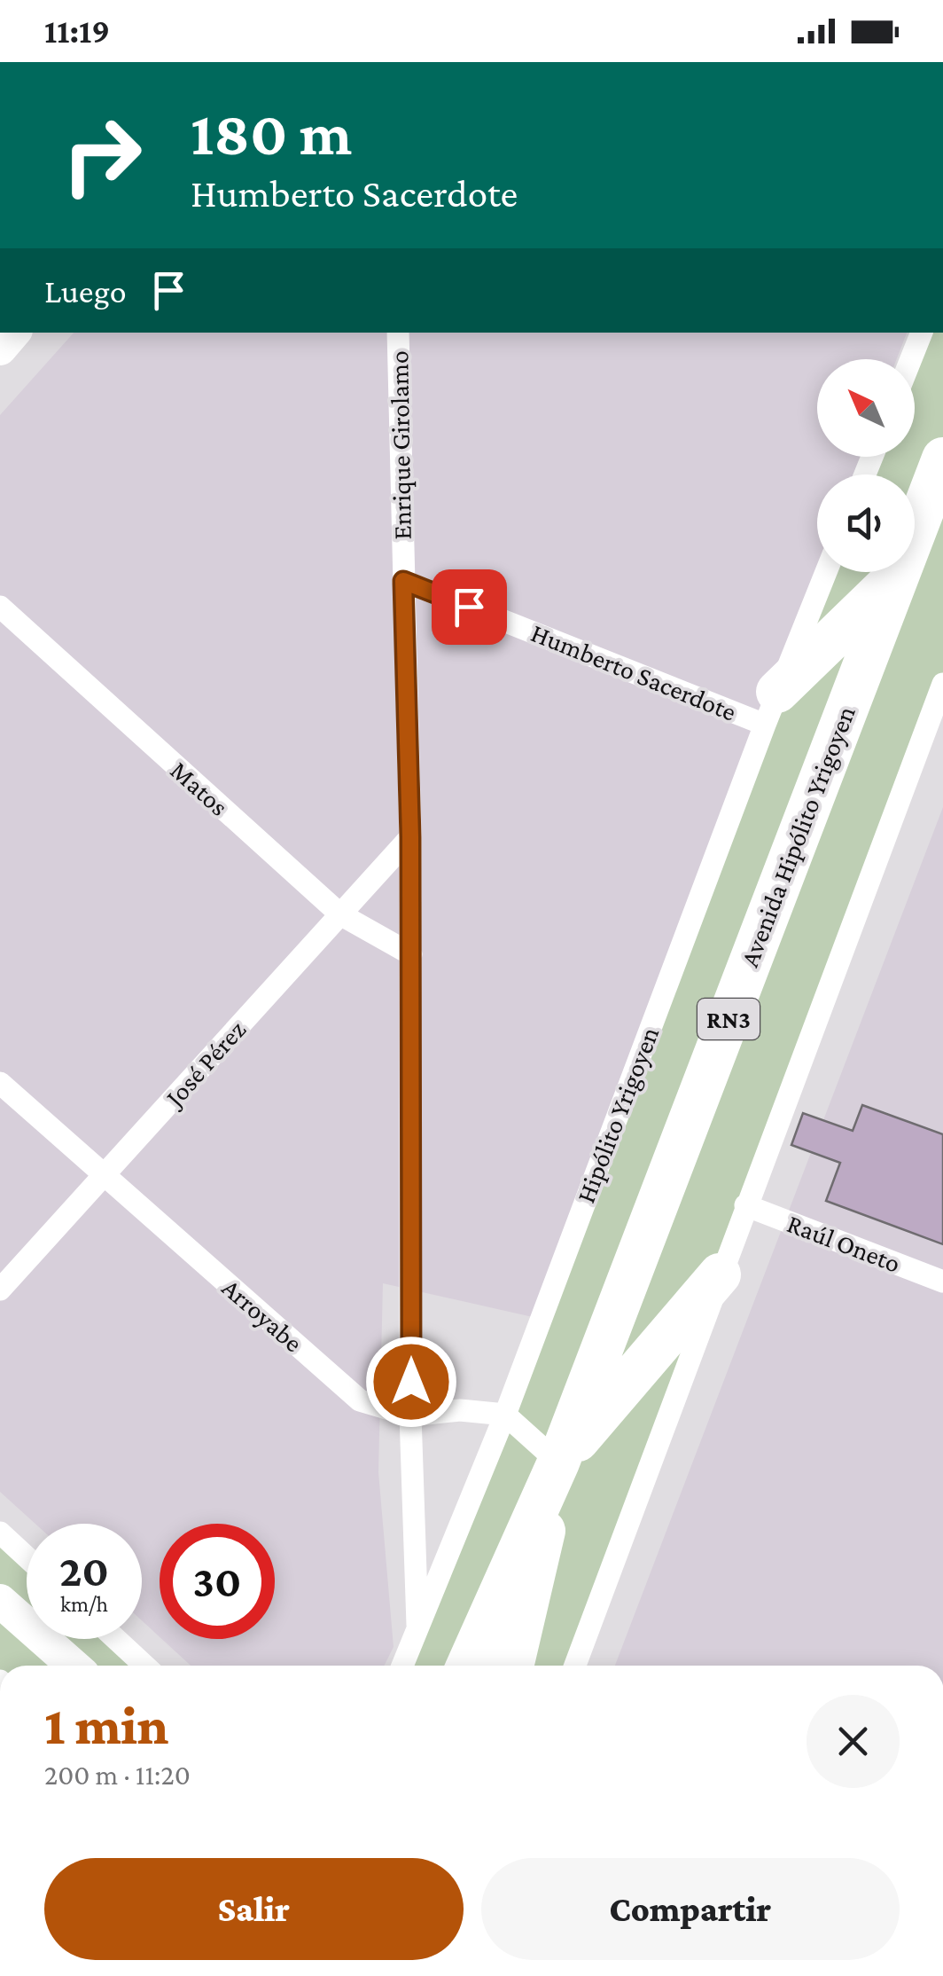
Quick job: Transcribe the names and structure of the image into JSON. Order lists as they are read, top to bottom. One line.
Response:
{"streets":{"highway":["Avenida Hipólito Yrigoyen","RN3"],"street":["Enrique Girolamo","Humberto Sacerdote","Matos","José Pérez","Hipólito Yrigoyen","Raúl Oneto","Arroyabe"]},"crossings":[["Enrique Girolamo","Humberto Sacerdote"],["Enrique Girolamo","Matos"],["Enrique Girolamo","José Pérez"],["Enrique Girolamo","Hipólito Yrigoyen"],["Enrique Girolamo","Arroyabe"],["Humberto Sacerdote","Hipólito Yrigoyen"],["Matos","José Pérez"],["José Pérez","Arroyabe"],["Hipólito Yrigoyen","Arroyabe"]],"north":"top left","page":{"status":"11:19","turn":["180 m","Humberto Sacerdote"],"then":"Luego","speed":"20 km/h","limit":"30","heading":["1 min","200 m · 11:20"],"buttons":["Salir","Compartir"]}}
